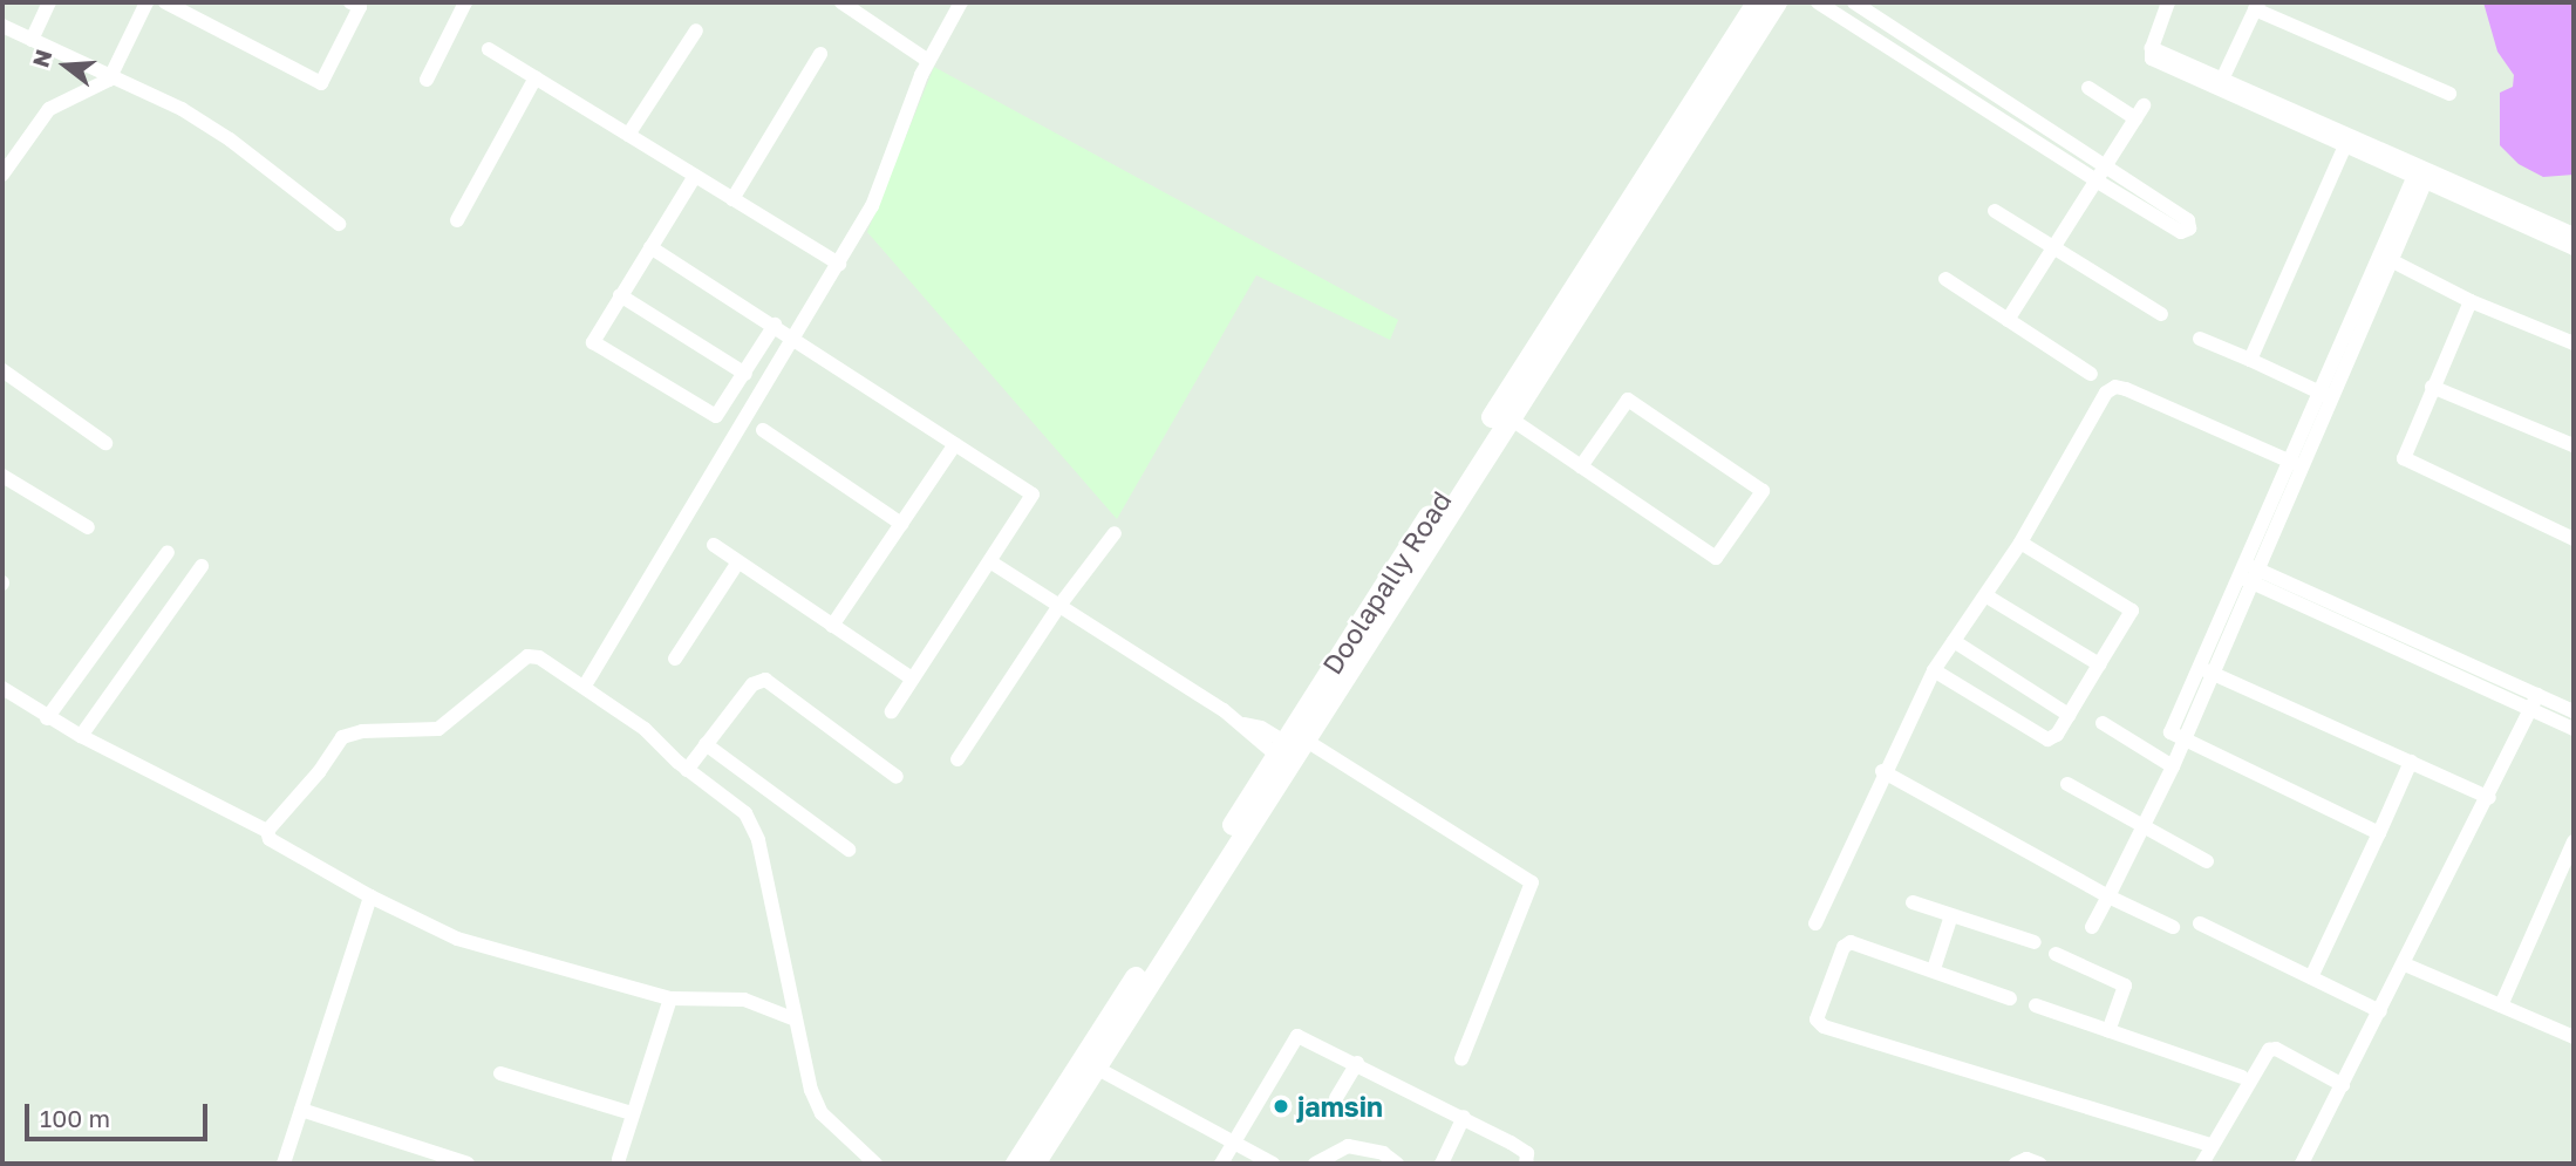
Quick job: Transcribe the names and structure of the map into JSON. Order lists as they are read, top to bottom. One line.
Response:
{"streets":{"main road":["Doolapally Road"]},"places":["jamsin"],"scale_bar":"100 m","north":"left"}
